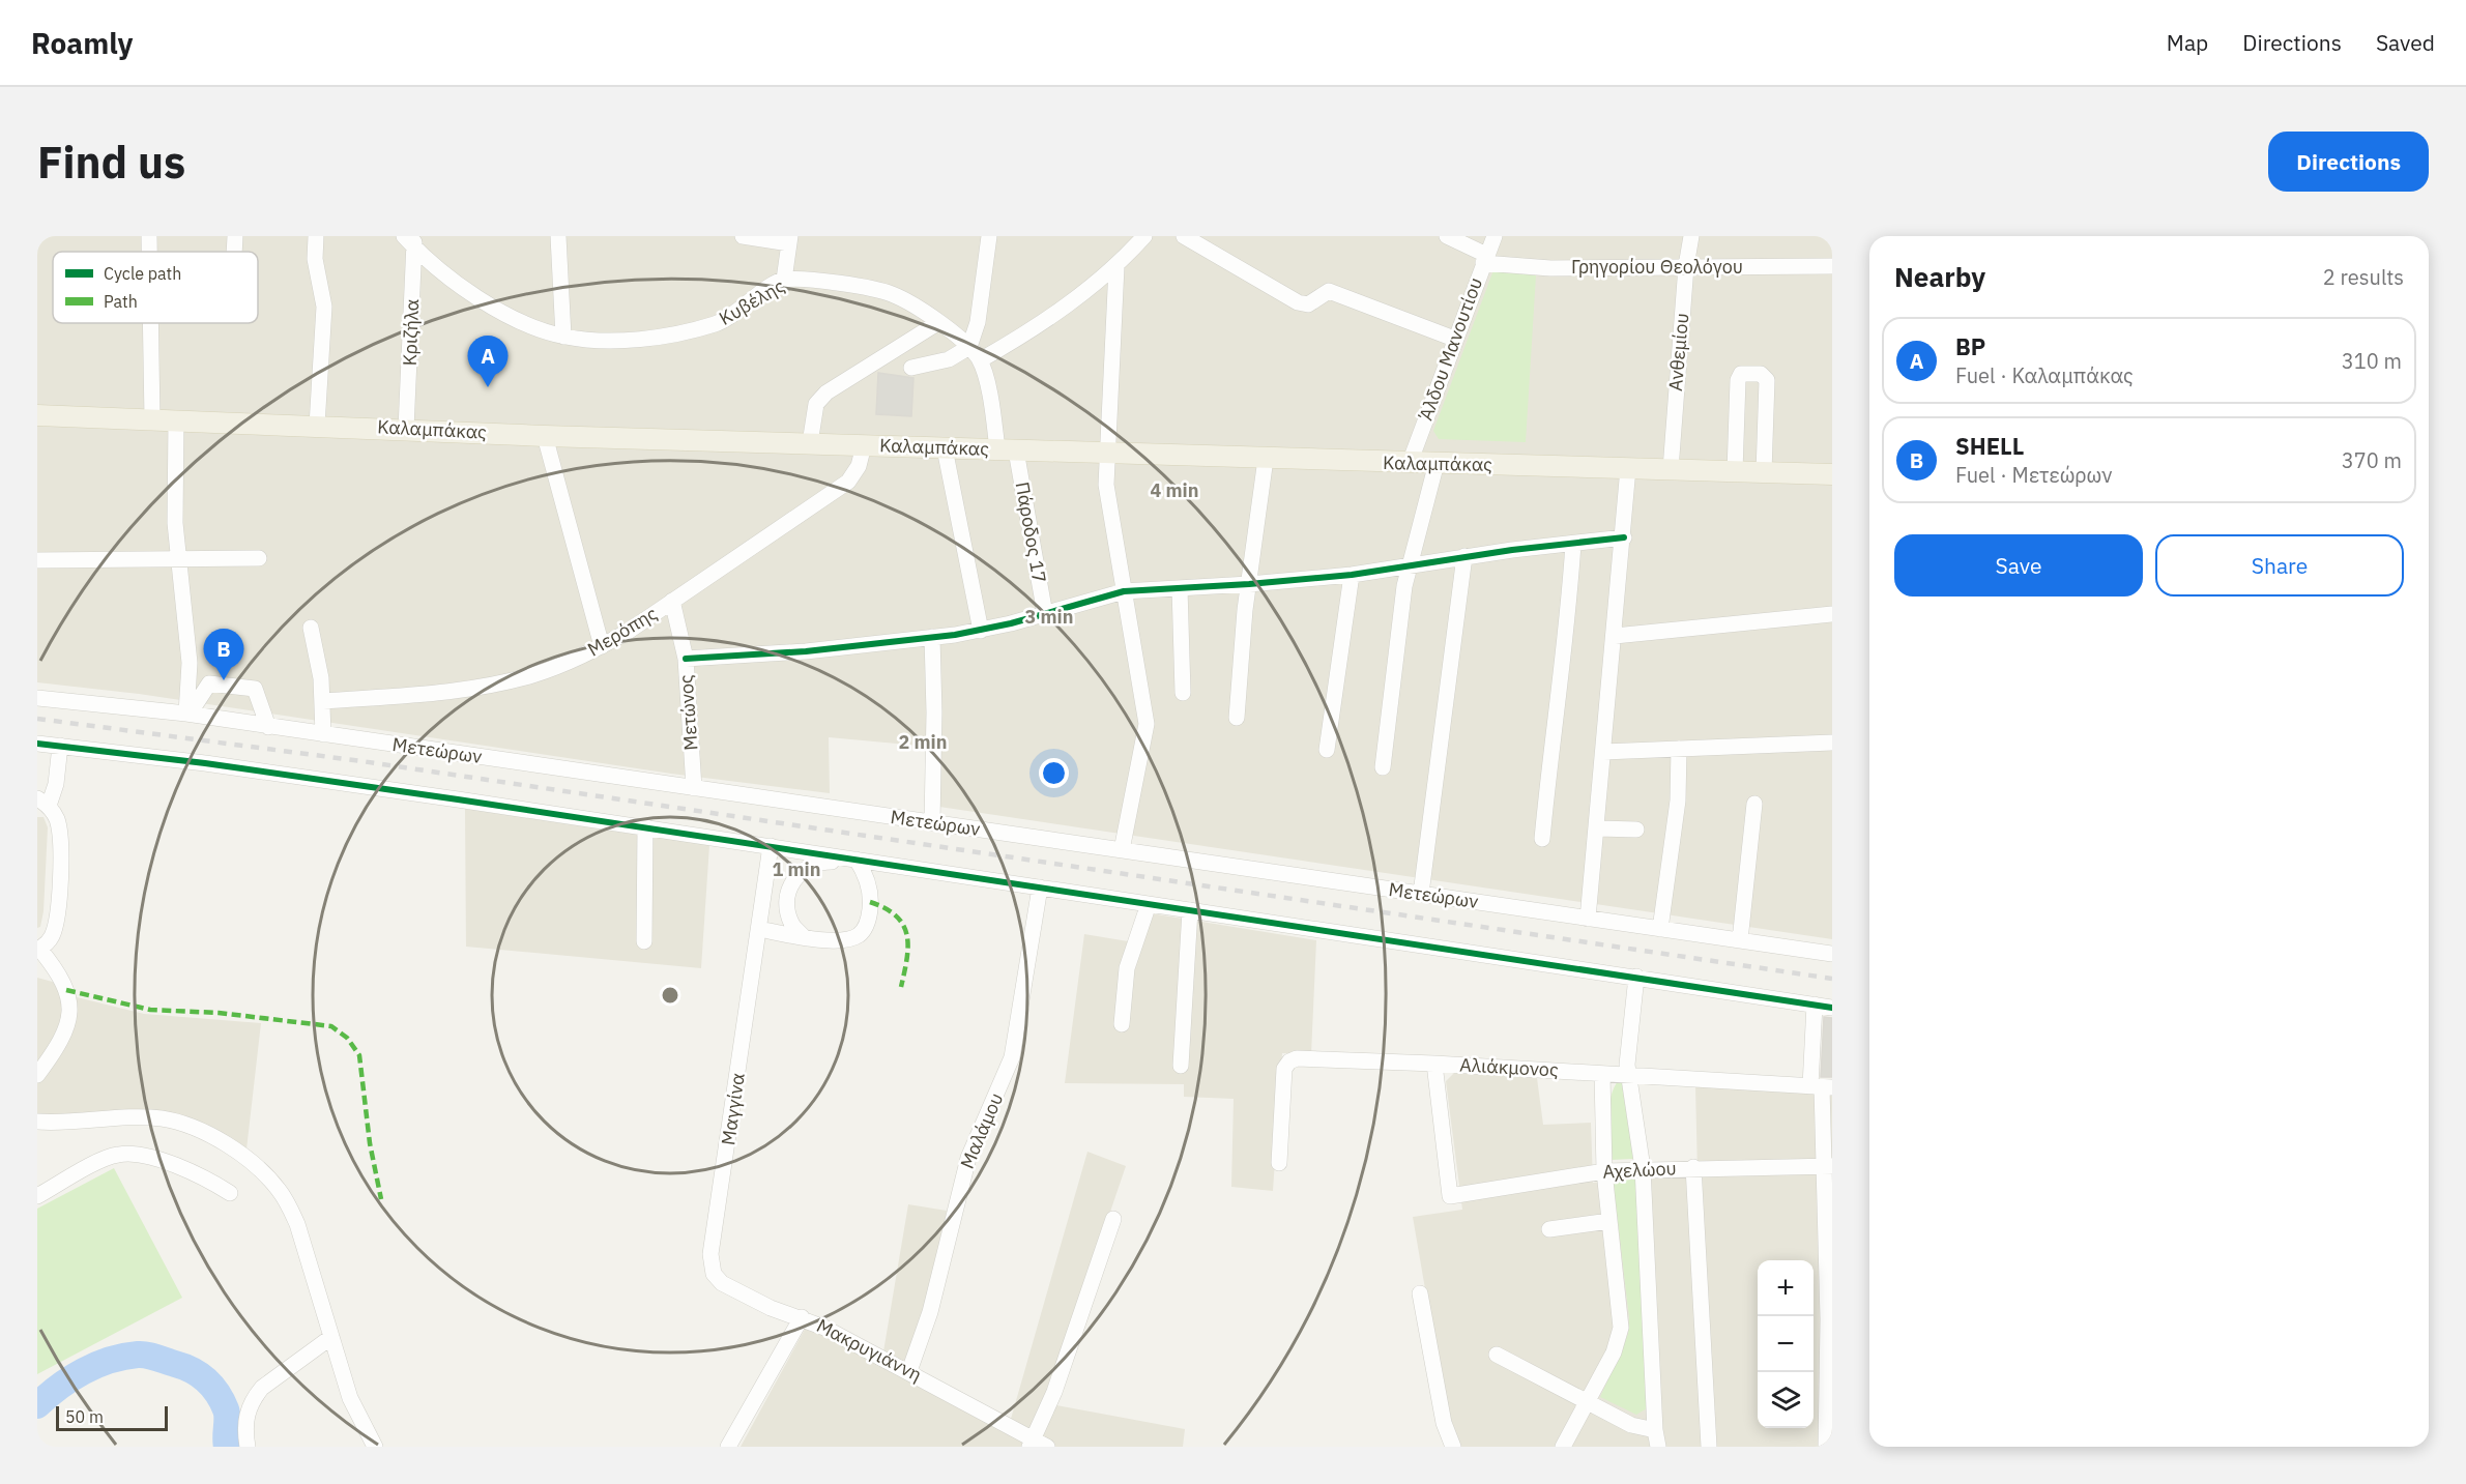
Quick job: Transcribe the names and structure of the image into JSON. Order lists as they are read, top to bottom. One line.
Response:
{"streets":{"main road":["Καλαμπάκας"],"street":["Γρηγορίου Θεολόγου","Κυβέλης","Κριζήλα","Άλδου Μανουτίου","Ανθεμίου","Πάροδος 17","Μερόπης","Μετώνος","Μετεώρων","Αλιάκμονος","Μαγγίνα","Μαλάμου","Αχελώου","Μακρυγιάννη"]},"crossings":[["Γρηγορίου Θεολόγου","Άλδου Μανουτίου"],["Γρηγορίου Θεολόγου","Ανθεμίου"],["Κυβέλης","Κριζήλα"],["Κριζήλα","Καλαμπάκας"],["Άλδου Μανουτίου","Καλαμπάκας"],["Ανθεμίου","Καλαμπάκας"],["Καλαμπάκας","Πάροδος 17"],["Καλαμπάκας","Μερόπης"],["Μερόπης","Μετώνος"],["Μετώνος","Μετεώρων"],["Αλιάκμονος","Αχελώου"],["Μαγγίνα","Μακρυγιάννη"],["Μαλάμου","Μακρυγιάννη"]],"legend":["Cycle path","Path"],"scale_bar":"50 m","page":{"header":"Roamly","nav":["Map","Directions","Saved"],"buttons":["Directions",["Save","Share"]],"title":"Find us","heading":["Nearby","2 results"],"list":[{"mark":"A","name":"BP","note":"Fuel · Καλαμπάκας","value":"310 m"},{"mark":"B","name":"SHELL","note":"Fuel · Μετεώρων","value":"370 m"}],"pins":["A","B"],"map_buttons":["+","−"],"scale":"50 m"},"rings":["4 min","3 min","2 min","1 min"]}
